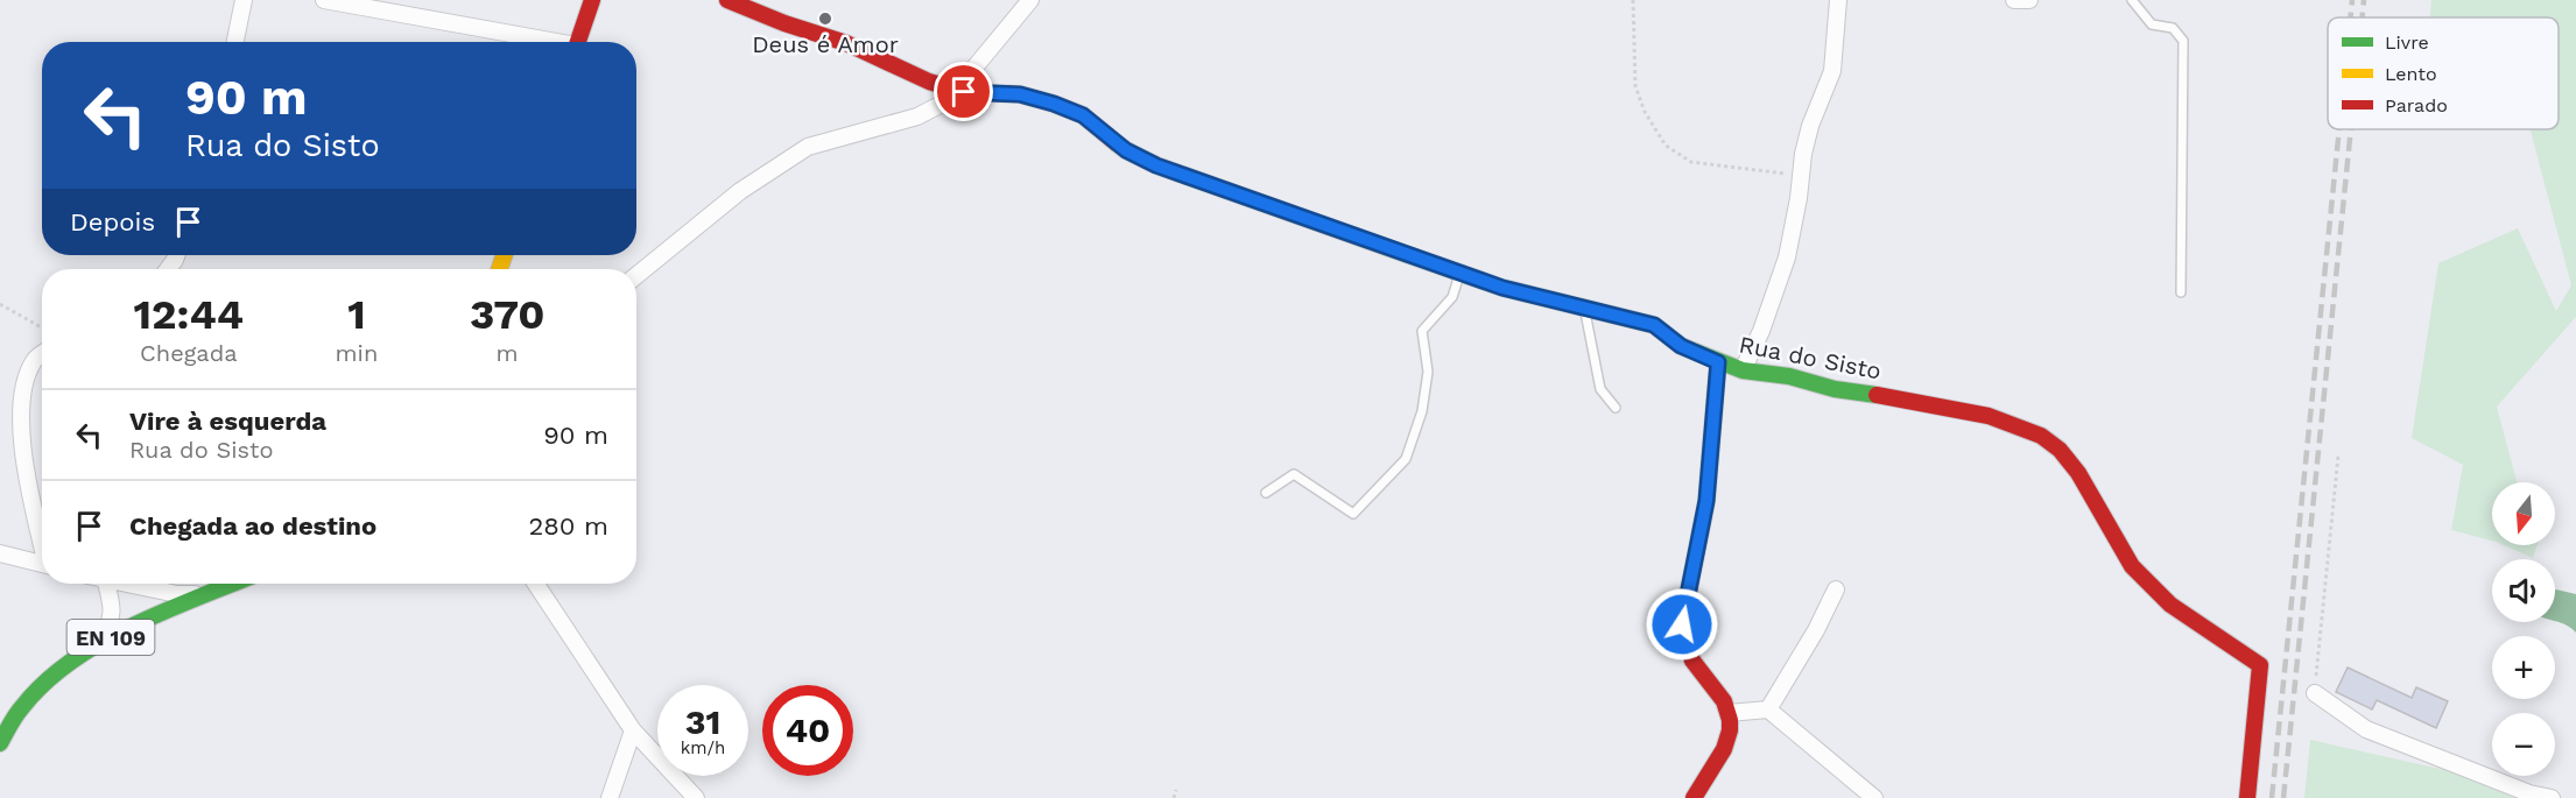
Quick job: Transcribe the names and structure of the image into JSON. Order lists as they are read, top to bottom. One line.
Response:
{"streets":{"street":["Rua do Sisto","EN 109"]},"places":["Deus é Amor"],"legend":["Livre","Lento","Parado"],"north":"bottom","page":{"turn":["90 m","Rua do Sisto"],"then":"Depois","eta":["12:44","Chegada","1","min","370","m"],"list":[{"name":"Vire à esquerda","note":"Rua do Sisto","value":"90 m"},{"name":"Chegada ao destino","value":"280 m"}],"map_buttons":["+","−"],"speed":"31 km/h","limit":"40"}}
